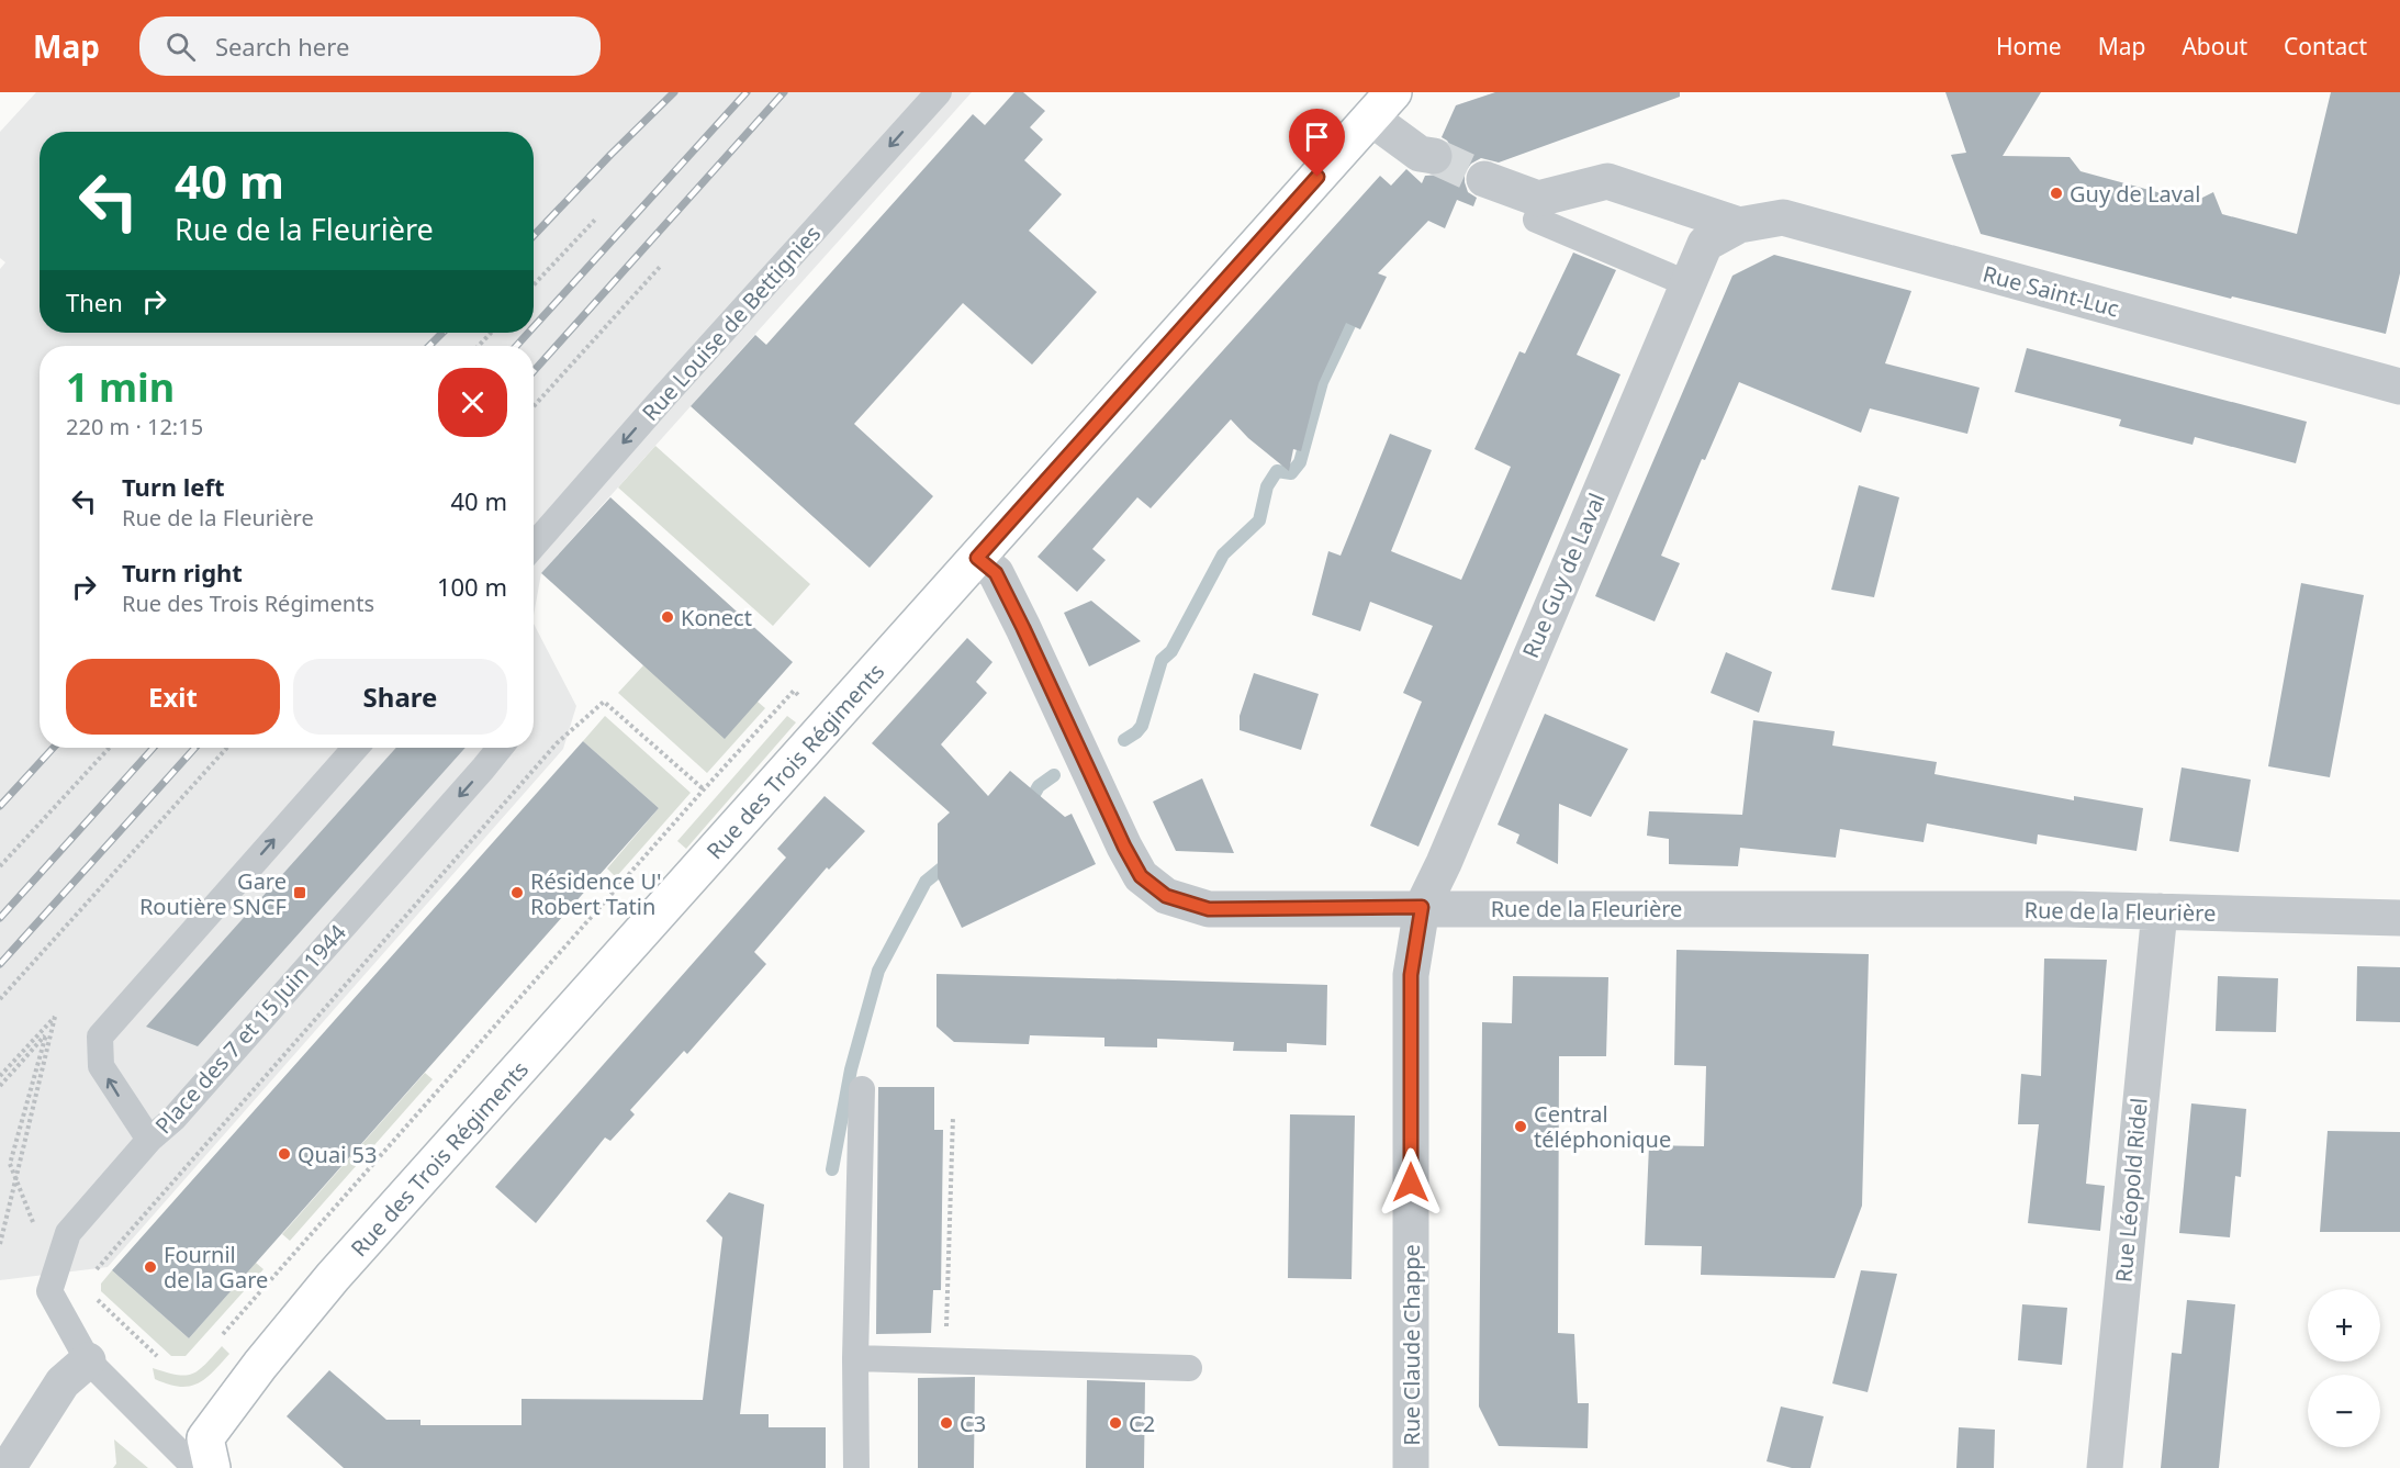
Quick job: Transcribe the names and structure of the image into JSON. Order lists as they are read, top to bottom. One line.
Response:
{"streets":{"main road":["Rue des Trois Régiments"],"street":["Rue Saint-Luc","Rue Guy de Laval","Rue de la Fleurière","Rue Léopold Ridel","Rue Claude Chappe"],"lane":["Rue Louise de Bettignies","Place des 7 et 15 Juin 1944"]},"crossings":[["Rue Saint-Luc","Rue Guy de Laval"],["Rue Guy de Laval","Rue de la Fleurière"],["Rue Guy de Laval","Rue Claude Chappe"],["Rue des Trois Régiments","Rue de la Fleurière"],["Rue de la Fleurière","Rue Léopold Ridel"],["Rue de la Fleurière","Rue Claude Chappe"]],"one_way":["Rue Louise de Bettignies"],"places":{"other":["Guy de Laval","Konect","Résidence U' Robert Tatin","Central téléphonique","Quai 53","Fournil de la Gare","C3","C2"],"transit":["Gare Routière SNCF"]},"page":{"header":"Map","search":"Search here","nav":["Home","Map","About","Contact"],"turn":["40 m","Rue de la Fleurière"],"then":"Then","heading":["1 min","220 m · 12:15"],"list":[{"name":"Turn left","note":"Rue de la Fleurière","value":"40 m"},{"name":"Turn right","note":"Rue des Trois Régiments","value":"100 m"}],"buttons":["Exit","Share"],"map_buttons":["+","−"]}}
